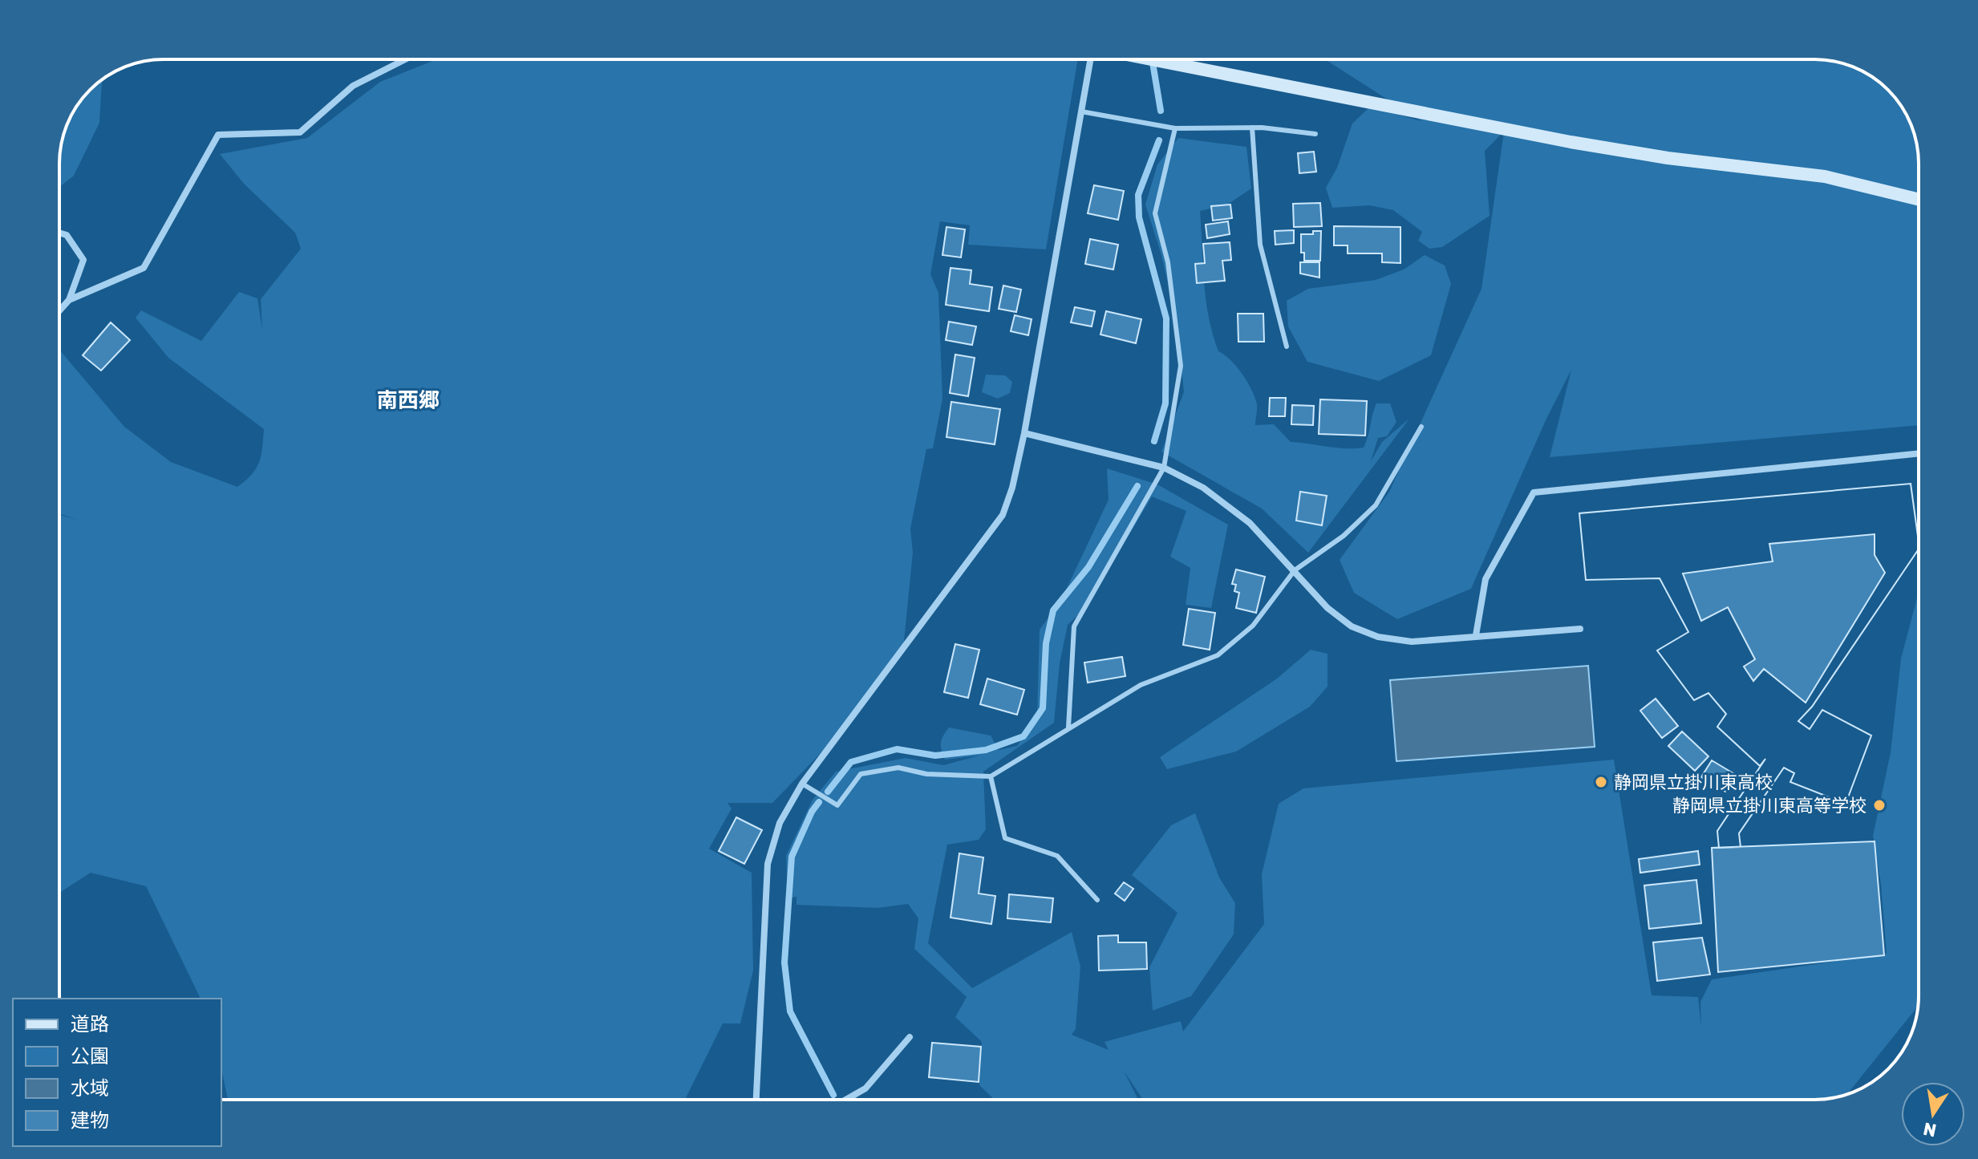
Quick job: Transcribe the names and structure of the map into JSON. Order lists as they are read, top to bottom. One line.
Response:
{"districts":["南西郷"],"places":["静岡県立掛川東高校","静岡県立掛川東高等学校"],"legend":["道路","公園","水域","建物"],"north":"bottom"}
